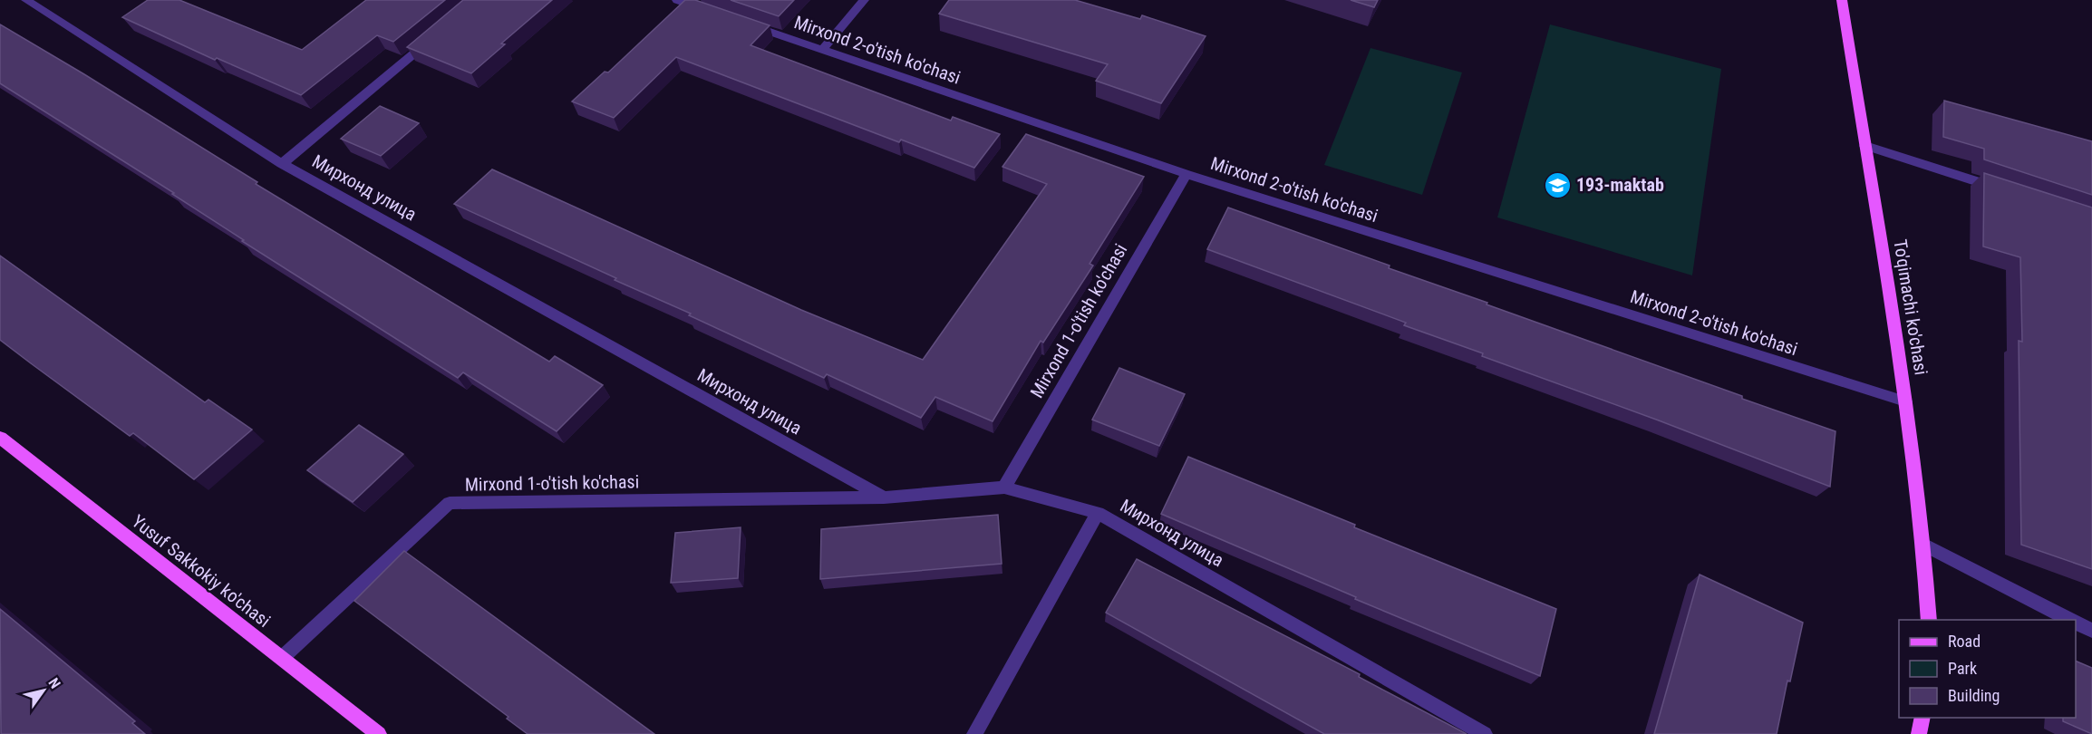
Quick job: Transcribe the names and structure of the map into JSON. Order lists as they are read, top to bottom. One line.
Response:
{"streets":{"main road":["To'qimachi ko'chasi","Yusuf Sakkokiy ko'chasi"],"street":["Mirxond 2-o'tish ko'chasi","Мирхонд улица","Mirxond 1-o'tish ko'chasi"]},"crossings":[["Mirxond 2-o'tish ko'chasi","To'qimachi ko'chasi"],["Mirxond 2-o'tish ko'chasi","Mirxond 1-o'tish ko'chasi"],["Мирхонд улица","Mirxond 1-o'tish ko'chasi"],["Mirxond 1-o'tish ko'chasi","Yusuf Sakkokiy ko'chasi"]],"places":{"school or university":["193-maktab"]},"legend":["Road","Park","Building"],"north":"top right"}
